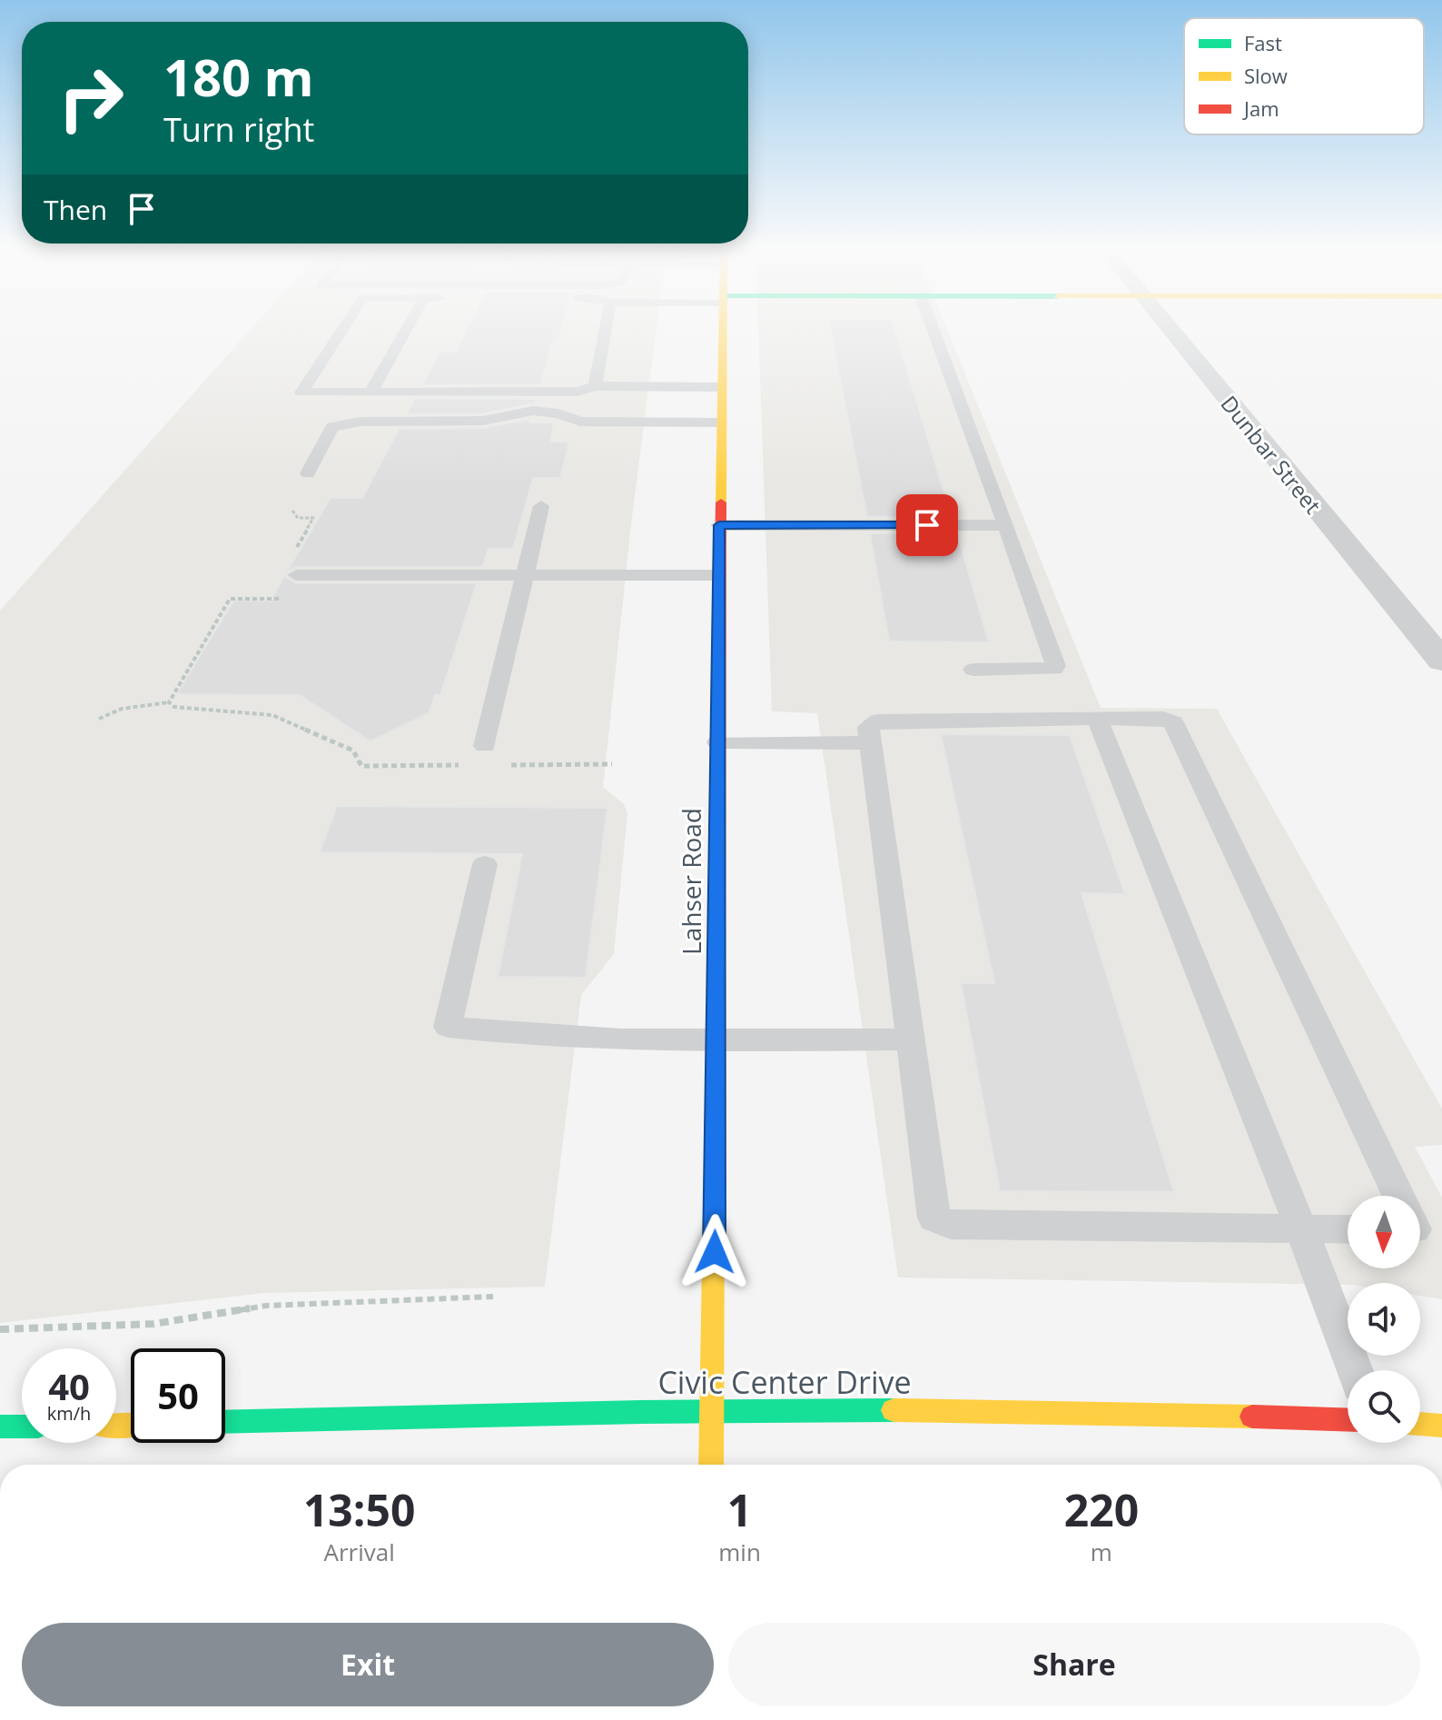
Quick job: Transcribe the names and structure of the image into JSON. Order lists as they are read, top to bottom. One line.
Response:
{"streets":{"main road":["Lahser Road","Civic Center Drive"],"street":["Dunbar Street"]},"crossings":[["Lahser Road","Civic Center Drive"]],"legend":["Fast","Slow","Jam"],"north":"bottom","page":{"turn":["180 m","Turn right"],"then":"Then","speed":"40 km/h","limit":"50","eta":["13:50","Arrival","1","min","220","m"],"buttons":["Exit","Share"]}}
